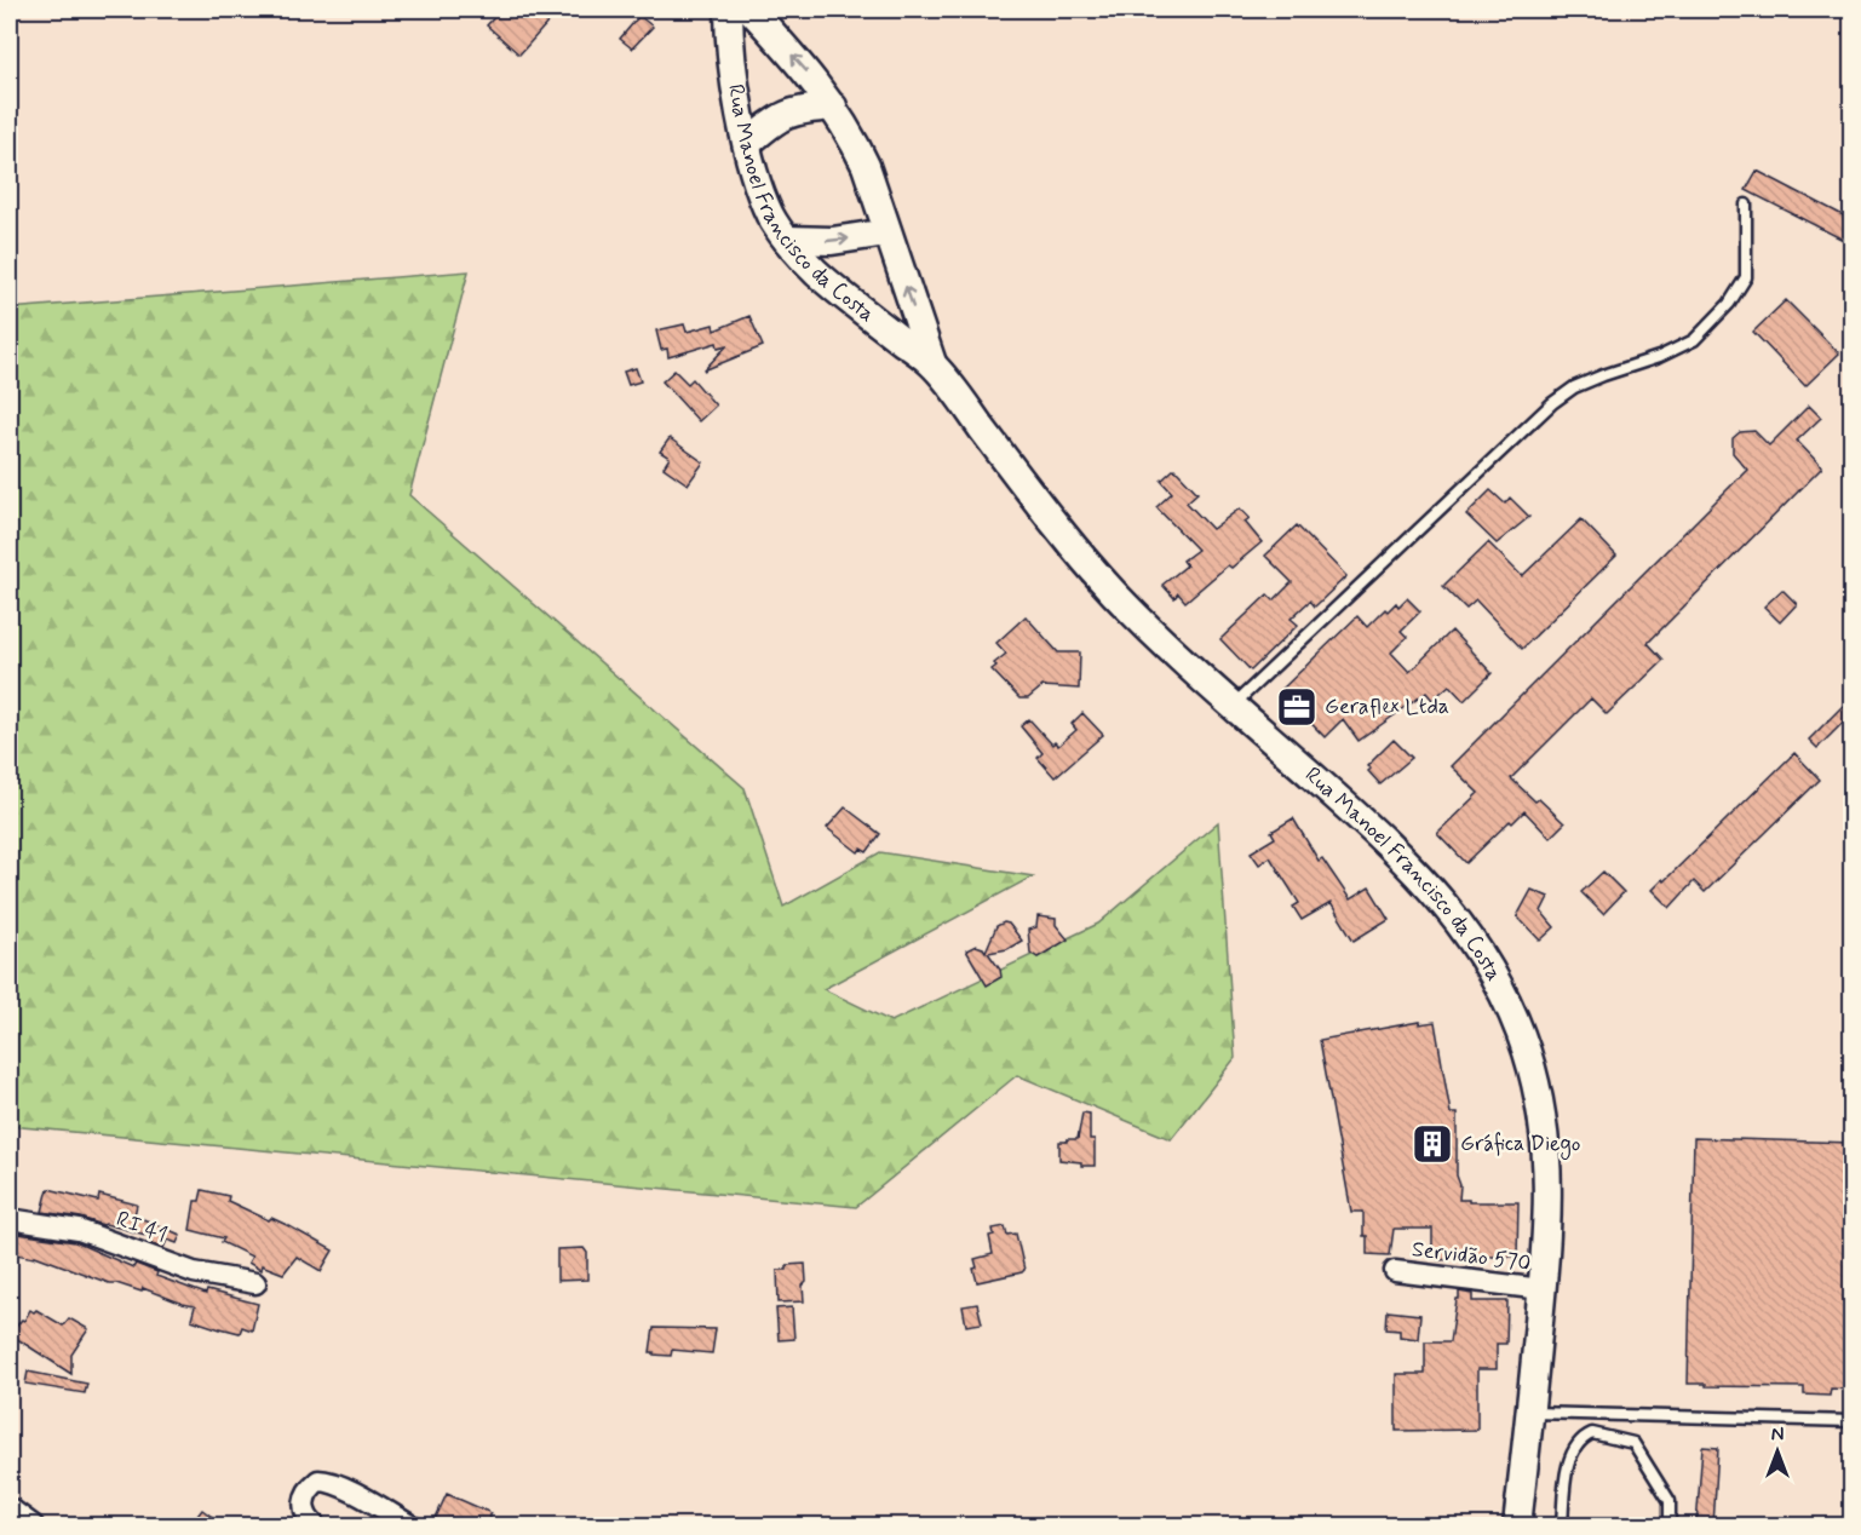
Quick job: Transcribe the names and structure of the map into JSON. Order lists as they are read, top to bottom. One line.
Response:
{"streets":{"main road":["Rua Manoel Francisco da Costa"],"street":["RI 41","Servidão 570"]},"crossings":[["Rua Manoel Francisco da Costa","Servidão 570"]],"places":{"office":["Geraflex Ltda"],"building":["Gráfica Diego"]},"north":"top"}
